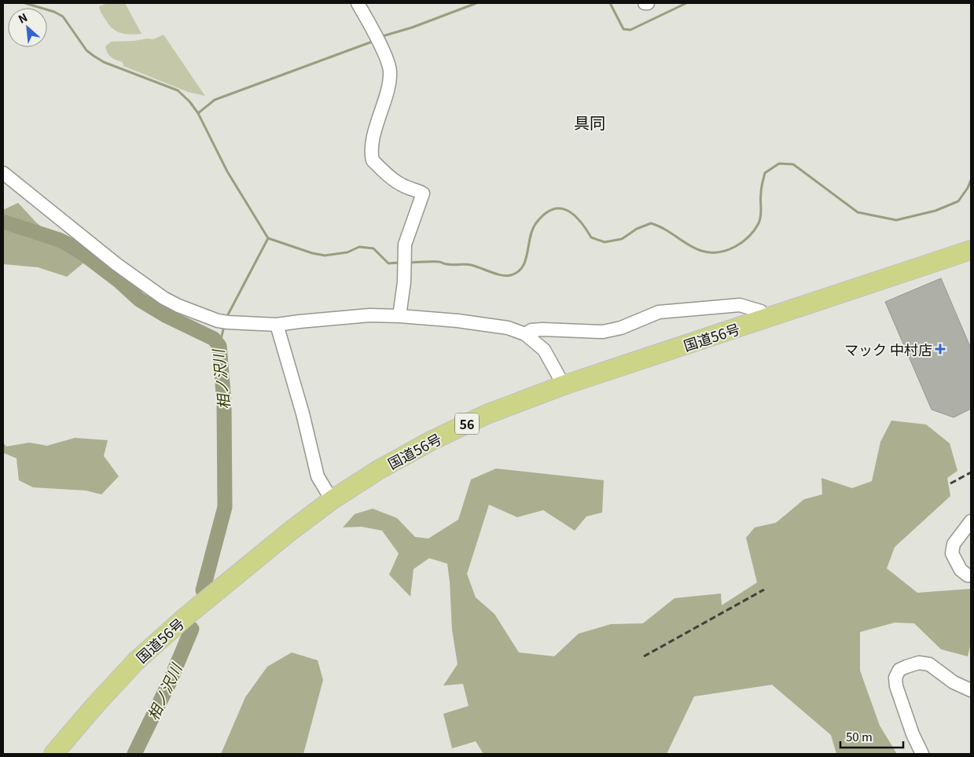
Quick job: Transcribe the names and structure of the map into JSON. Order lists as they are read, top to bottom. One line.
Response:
{"streets":{"highway":["国道56号","56"]},"districts":["具同"],"water":["相ノ沢川"],"places":{"health":["マック 中村店"]},"scale_bar":"50 m","north":"top left"}
